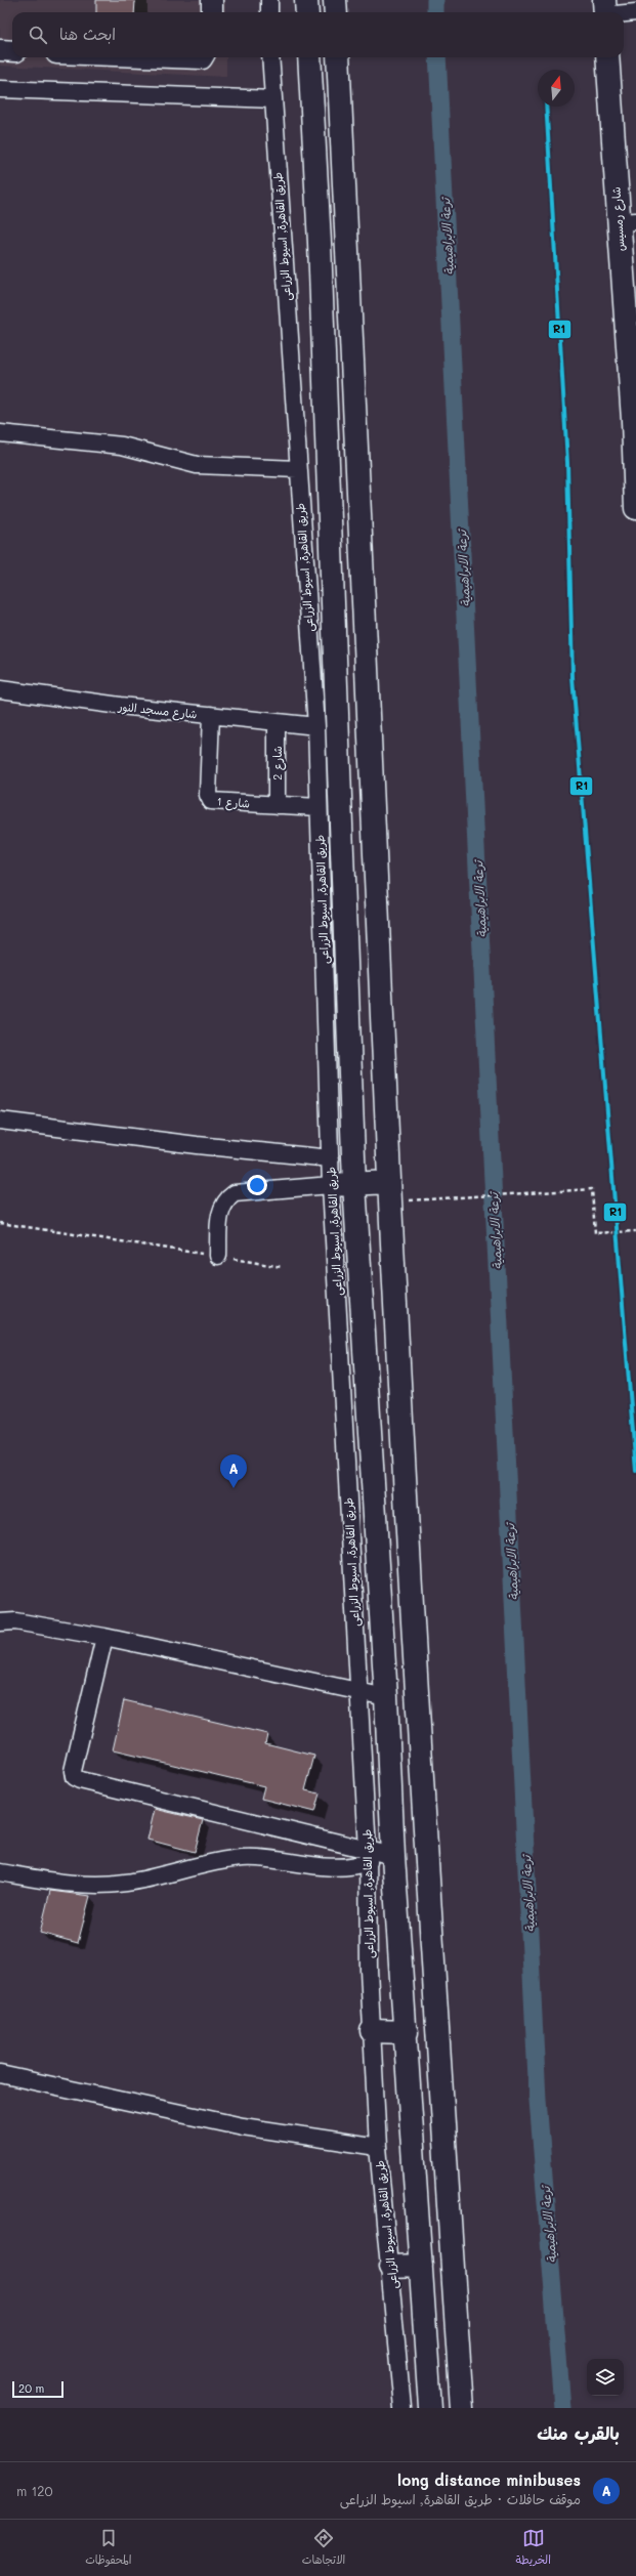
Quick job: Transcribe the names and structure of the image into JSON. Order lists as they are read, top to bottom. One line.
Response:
{"streets":{"main road":["شارع رمسيس","طريق القاهرة, اسيوط الزراعى"],"street":["شارع مسجد النور","شارع 2","شارع 1"]},"crossings":[["طريق القاهرة, اسيوط الزراعى","شارع مسجد النور"],["طريق القاهرة, اسيوط الزراعى","شارع 1"],["شارع مسجد النور","شارع 2"],["شارع مسجد النور","شارع 1"],["شارع 2","شارع 1"]],"water":["ترعة الابراهيمية"],"lines":["transit line R1"],"scale_bar":"20 m","north":"top","page":{"search":"ابحث هنا","pins":"A","scale":"20 m","heading":"بالقرب منك","list":[{"mark":"A","name":"long distance minibuses","note":"موقف حافلات · طريق القاهرة, اسيوط الزراعى","value":"120 m"}],"nav":["الخريطة","الاتجاهات","المحفوظات"]}}
